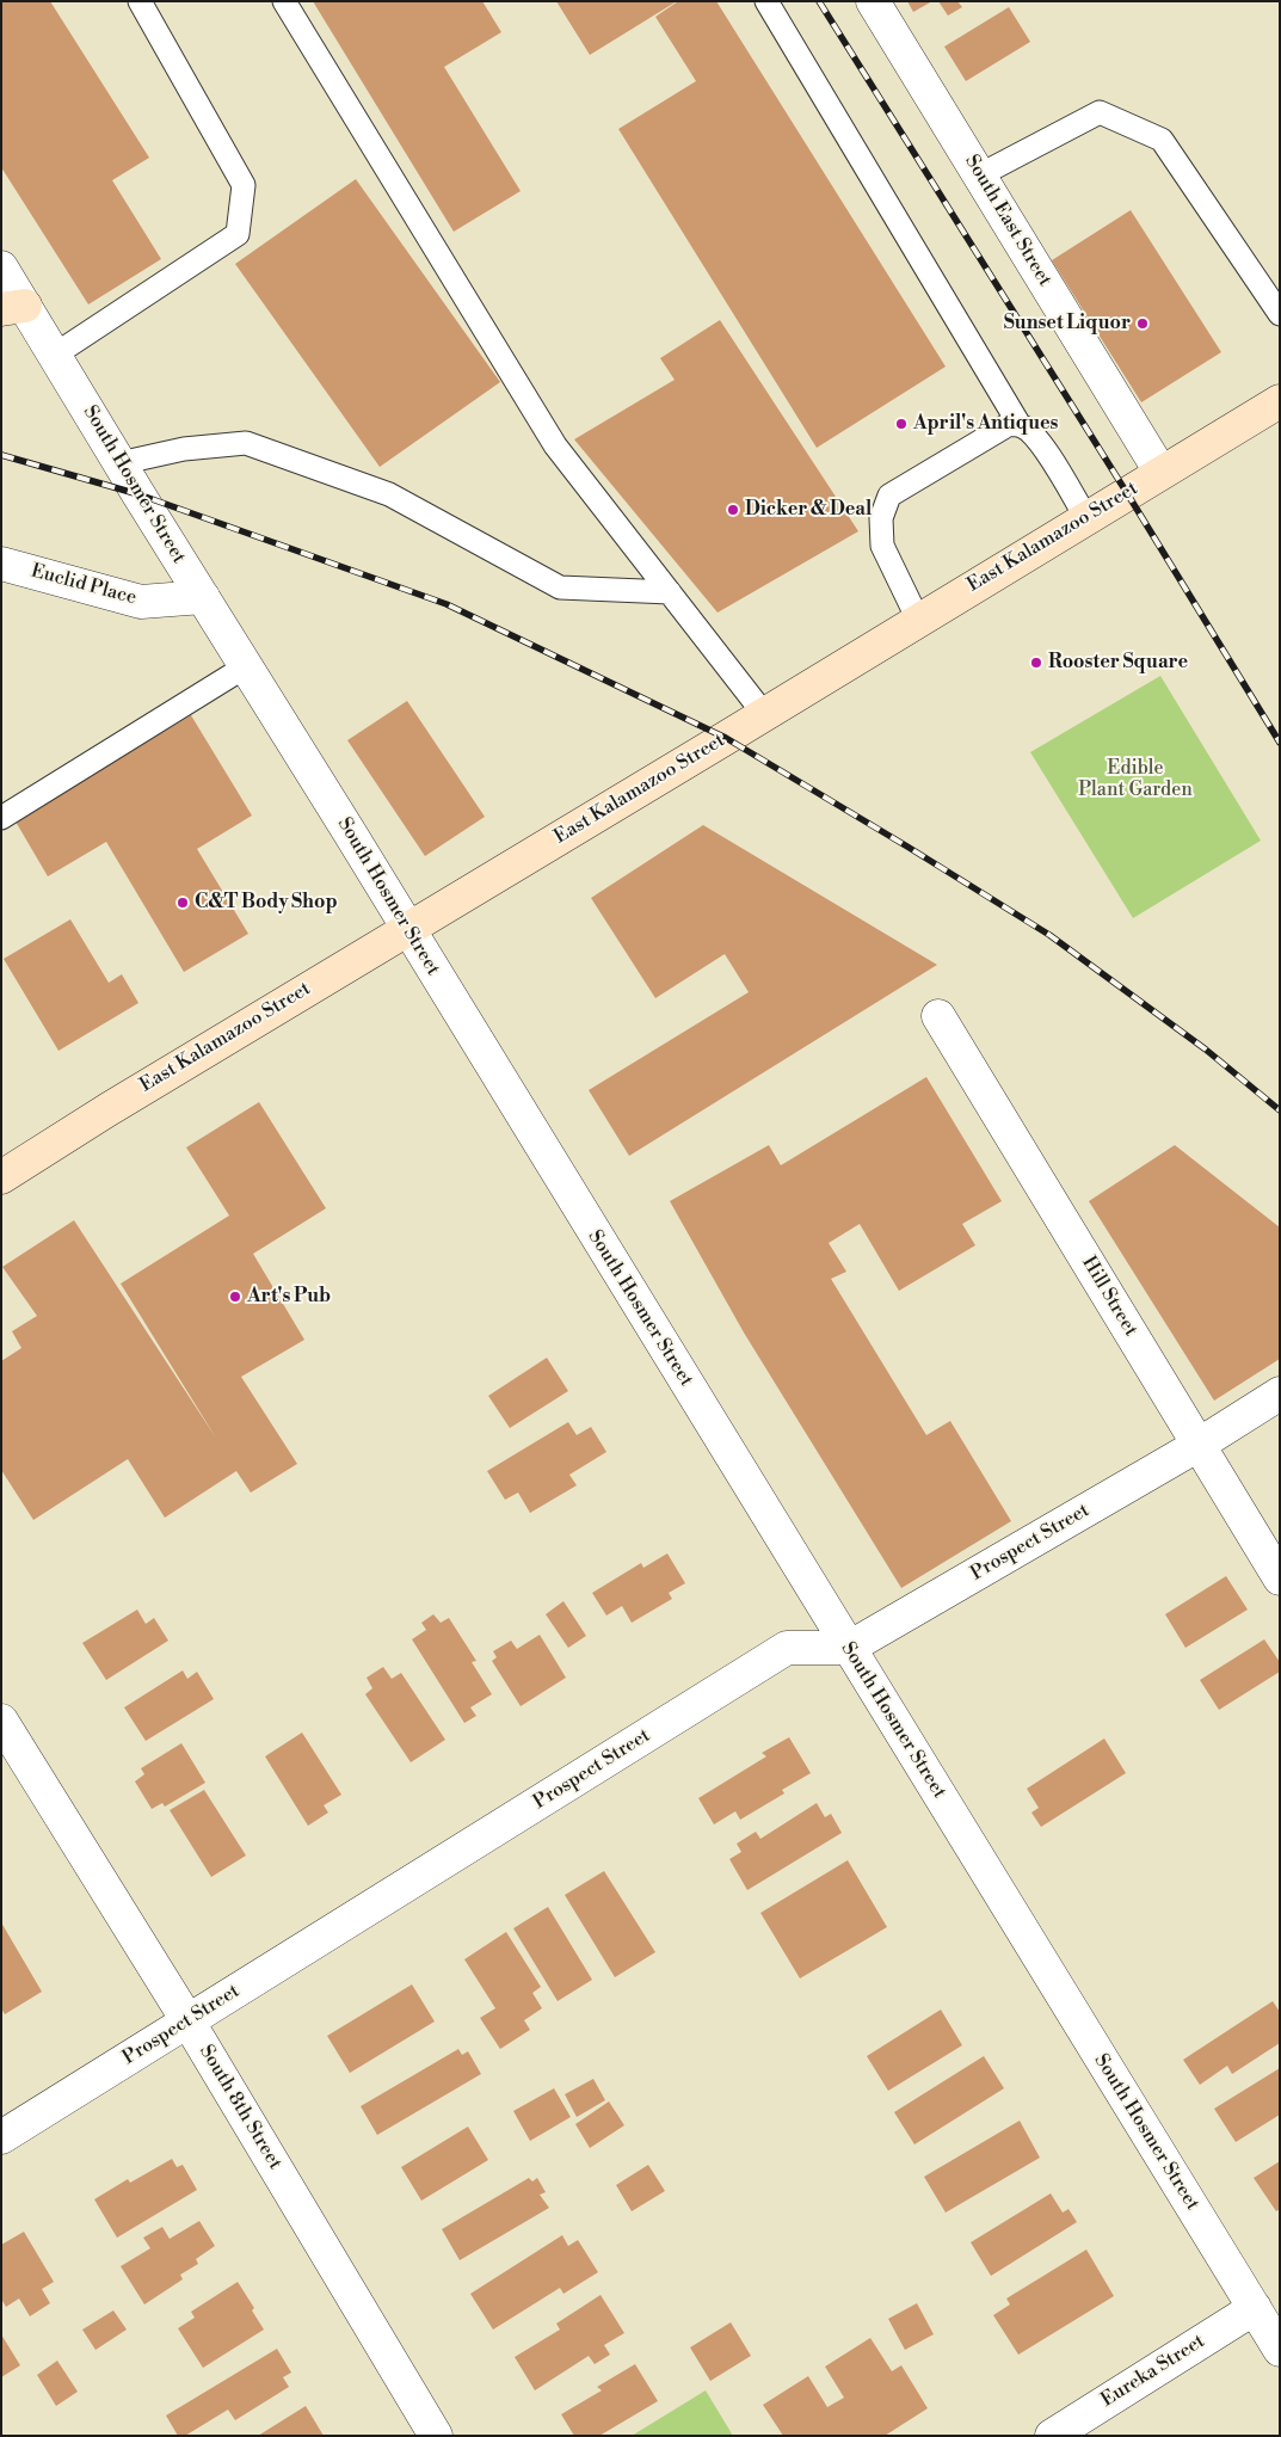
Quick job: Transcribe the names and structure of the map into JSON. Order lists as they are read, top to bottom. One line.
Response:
{"streets":{"street":["South East Street","South Hosmer Street","East Kalamazoo Street","Euclid Place","Hill Street","Prospect Street","South 8th Street","Eureka Street"]},"crossings":[["South East Street","East Kalamazoo Street"],["South Hosmer Street","East Kalamazoo Street"],["South Hosmer Street","Euclid Place"],["South Hosmer Street","Prospect Street"],["South Hosmer Street","Eureka Street"],["Hill Street","Prospect Street"],["Prospect Street","South 8th Street"]],"parks":["Edible Plant Garden"],"places":["Sunset Liquor","April's Antiques","Dicker & Deal","Rooster Square","C&T Body Shop","Art's Pub"]}
